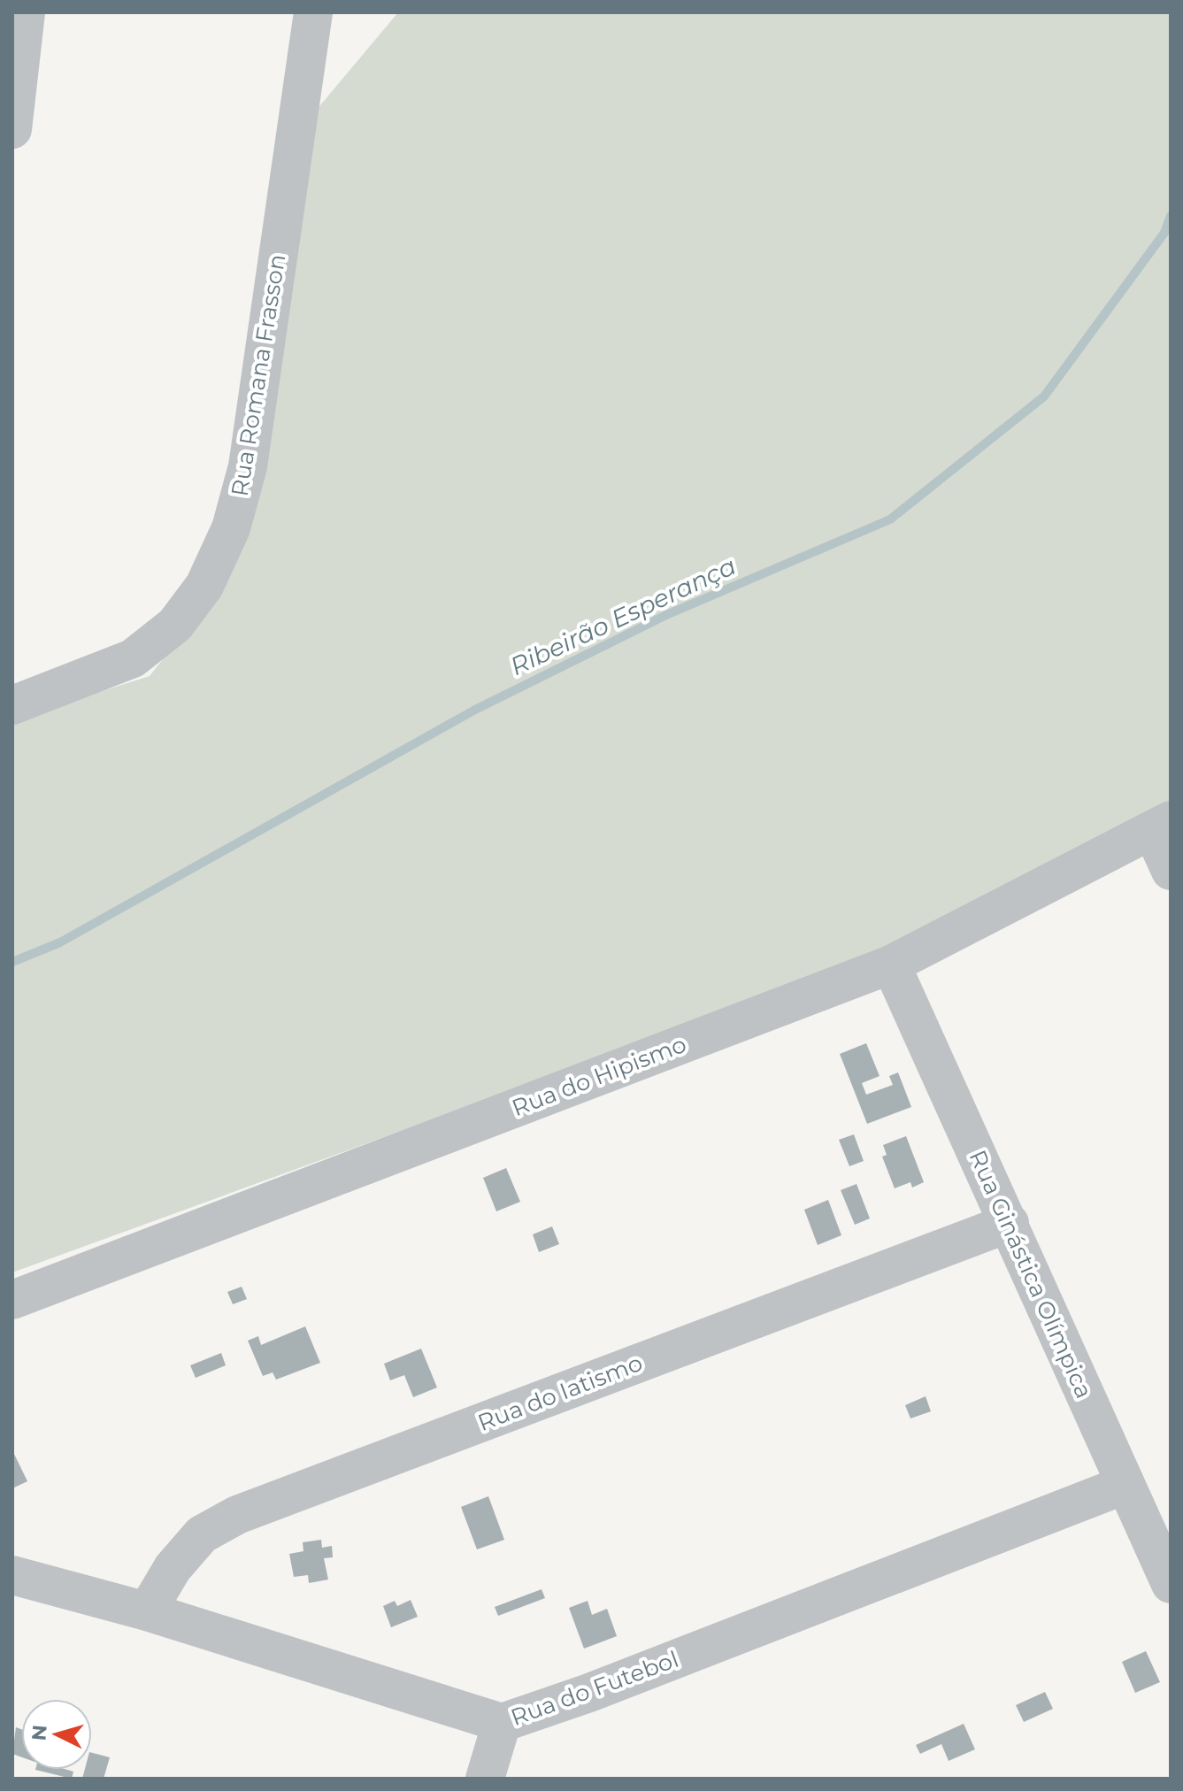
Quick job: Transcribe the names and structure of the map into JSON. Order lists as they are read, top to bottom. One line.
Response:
{"streets":{"street":["Rua Romana Frasson","Rua do Hipismo","Rua Ginástica Olímpica","Rua do Iatismo","Rua do Futebol"]},"crossings":[["Rua do Hipismo","Rua Ginástica Olímpica"],["Rua Ginástica Olímpica","Rua do Iatismo"],["Rua Ginástica Olímpica","Rua do Futebol"],["Rua do Iatismo","Rua do Futebol"]],"water":["Ribeirão Esperança"],"north":"left"}
